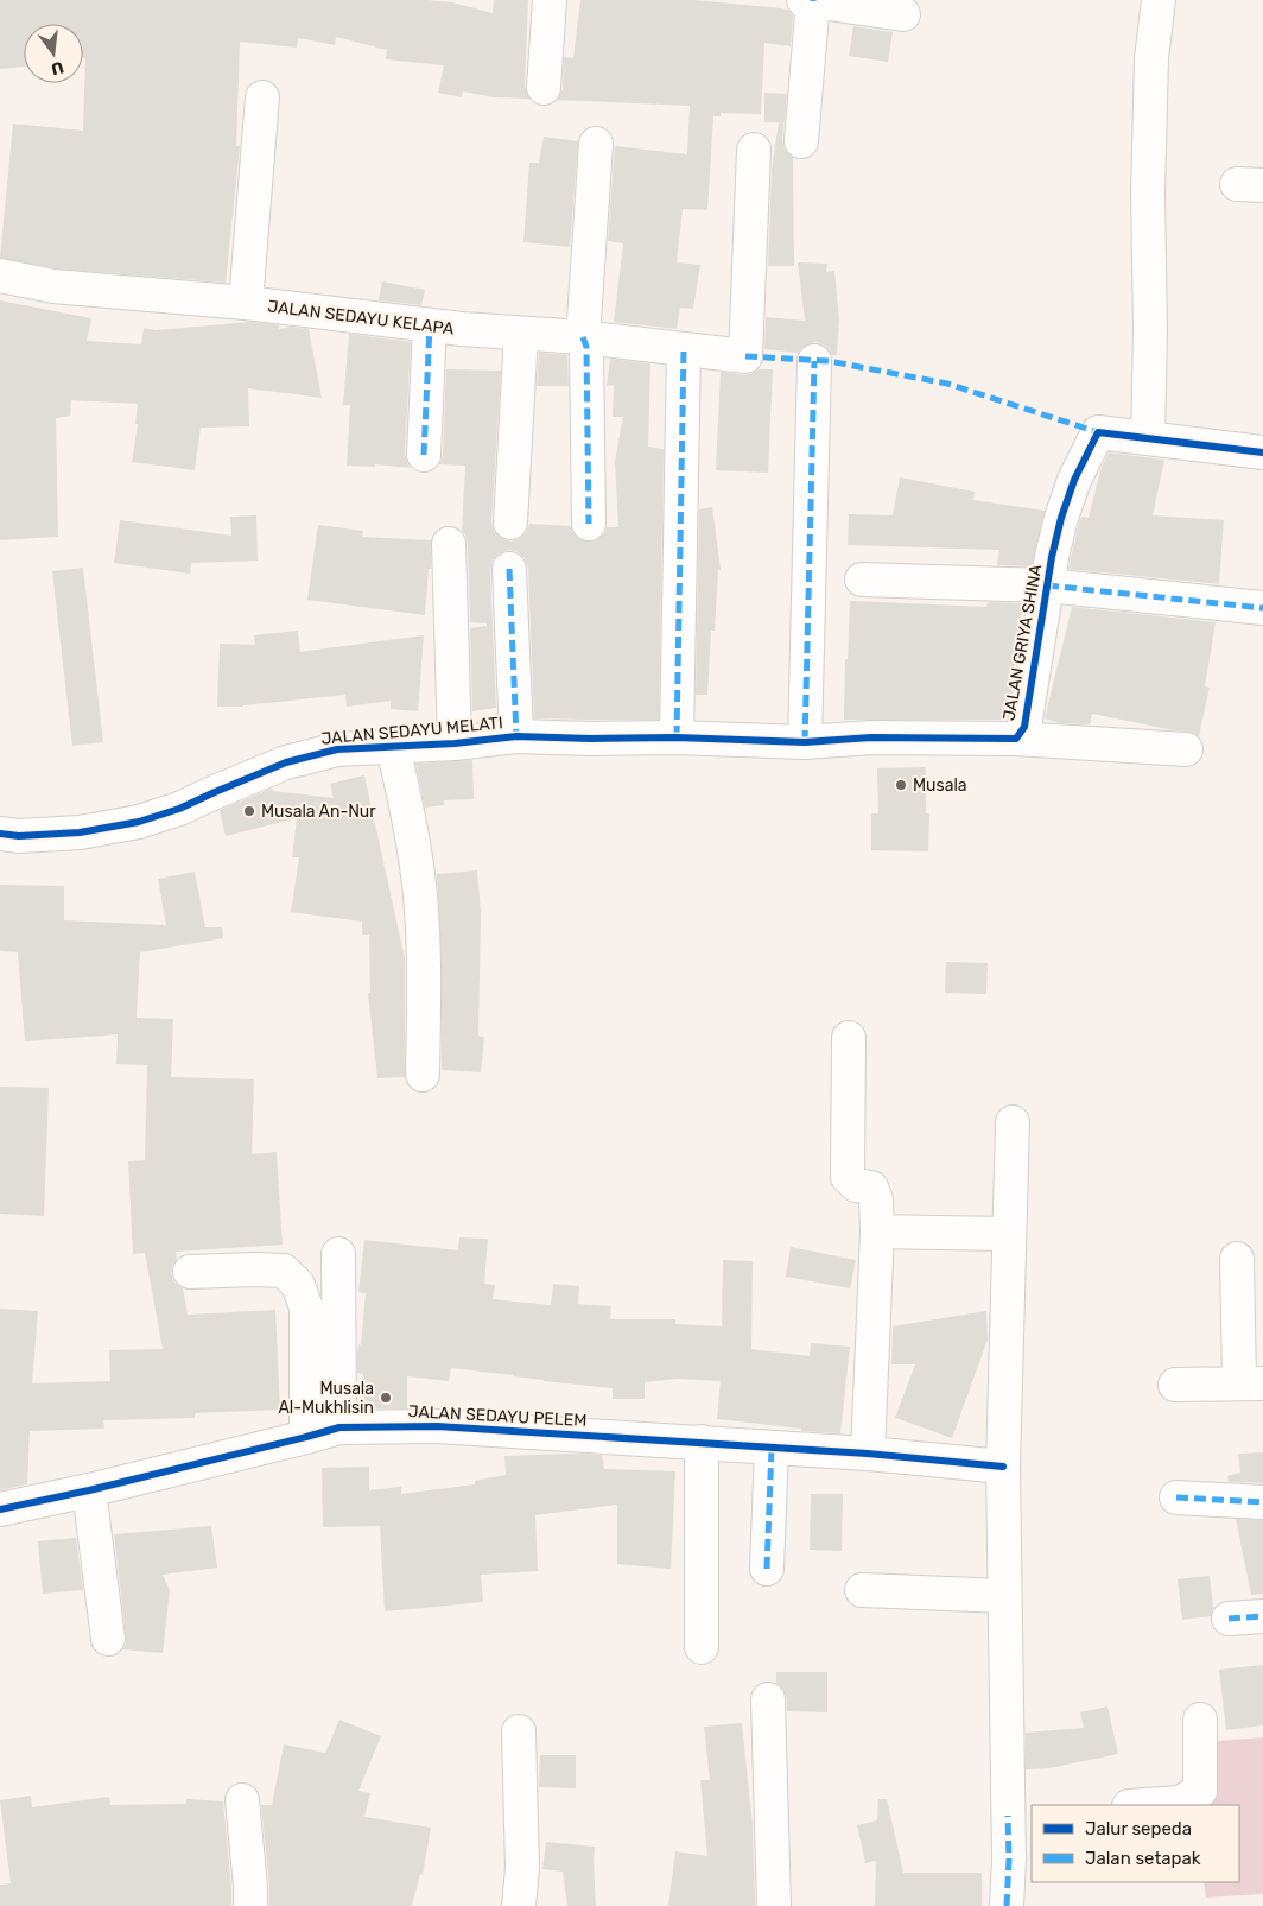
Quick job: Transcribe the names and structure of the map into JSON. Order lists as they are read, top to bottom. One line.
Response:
{"streets":{"street":["JALAN SEDAYU KELAPA","JALAN GRIYA SHINA","JALAN SEDAYU MELATI","JALAN SEDAYU PELEM"]},"crossings":[["JALAN GRIYA SHINA","JALAN SEDAYU MELATI"]],"places":["Musala","Musala An-Nur","Musala Al-Mukhlisin"],"legend":["Jalur sepeda","Jalan setapak"],"north":"bottom"}
